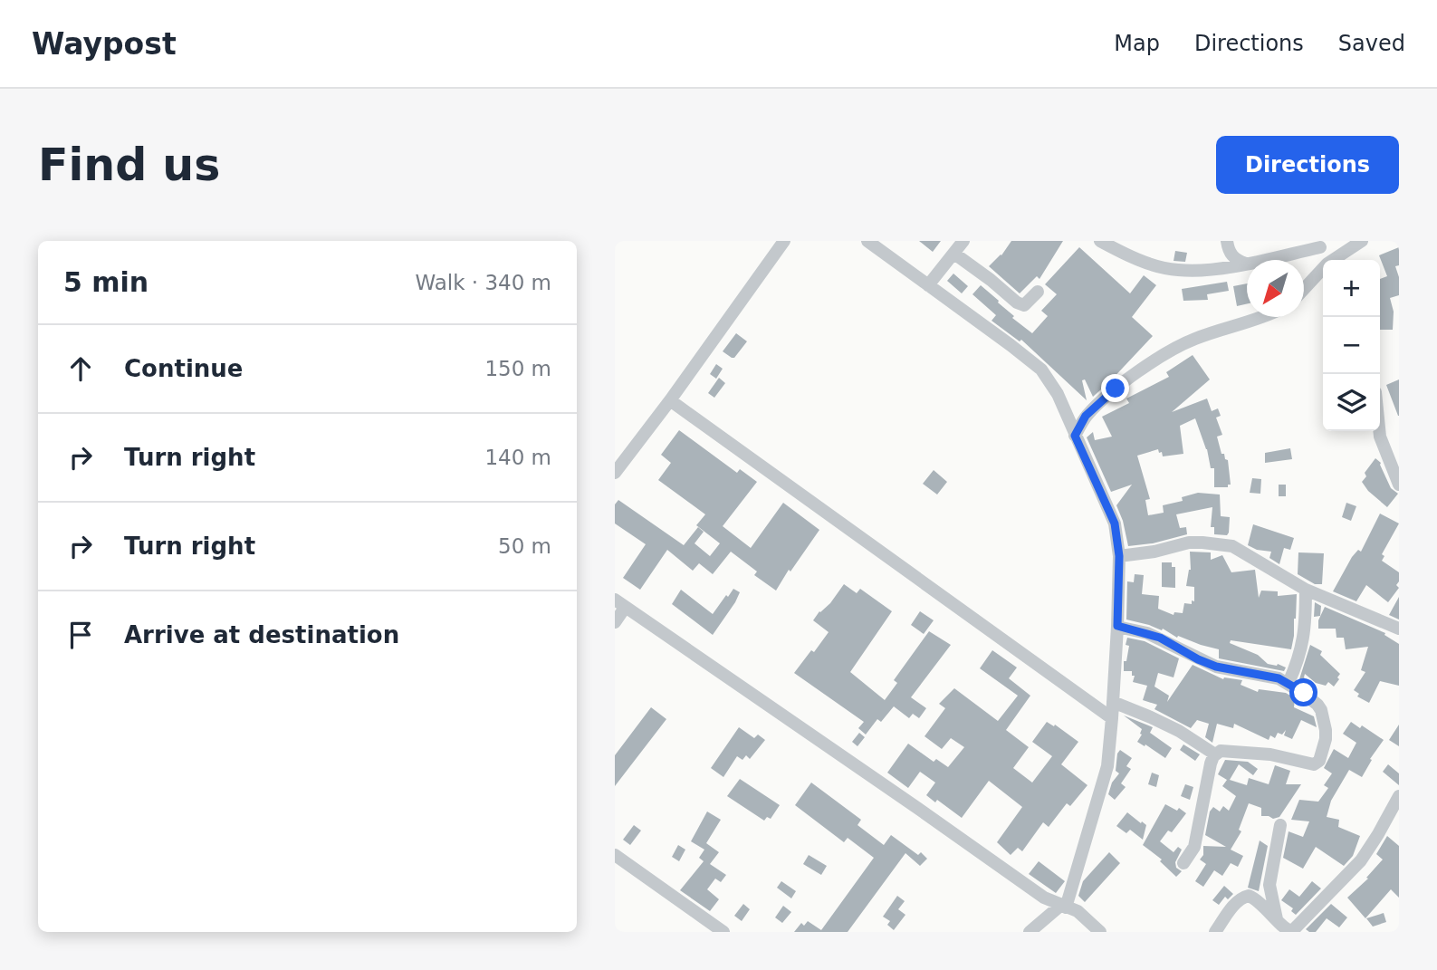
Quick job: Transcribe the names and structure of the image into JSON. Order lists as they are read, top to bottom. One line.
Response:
{"north":"bottom left","page":{"header":"Waypost","nav":["Map","Directions","Saved"],"buttons":"Directions","title":"Find us","heading":["5 min","Walk · 340 m"],"map_buttons":["+","−"],"list":[["Continue","150 m"],["Turn right","140 m"],["Turn right","50 m"],"Arrive at destination"]}}
